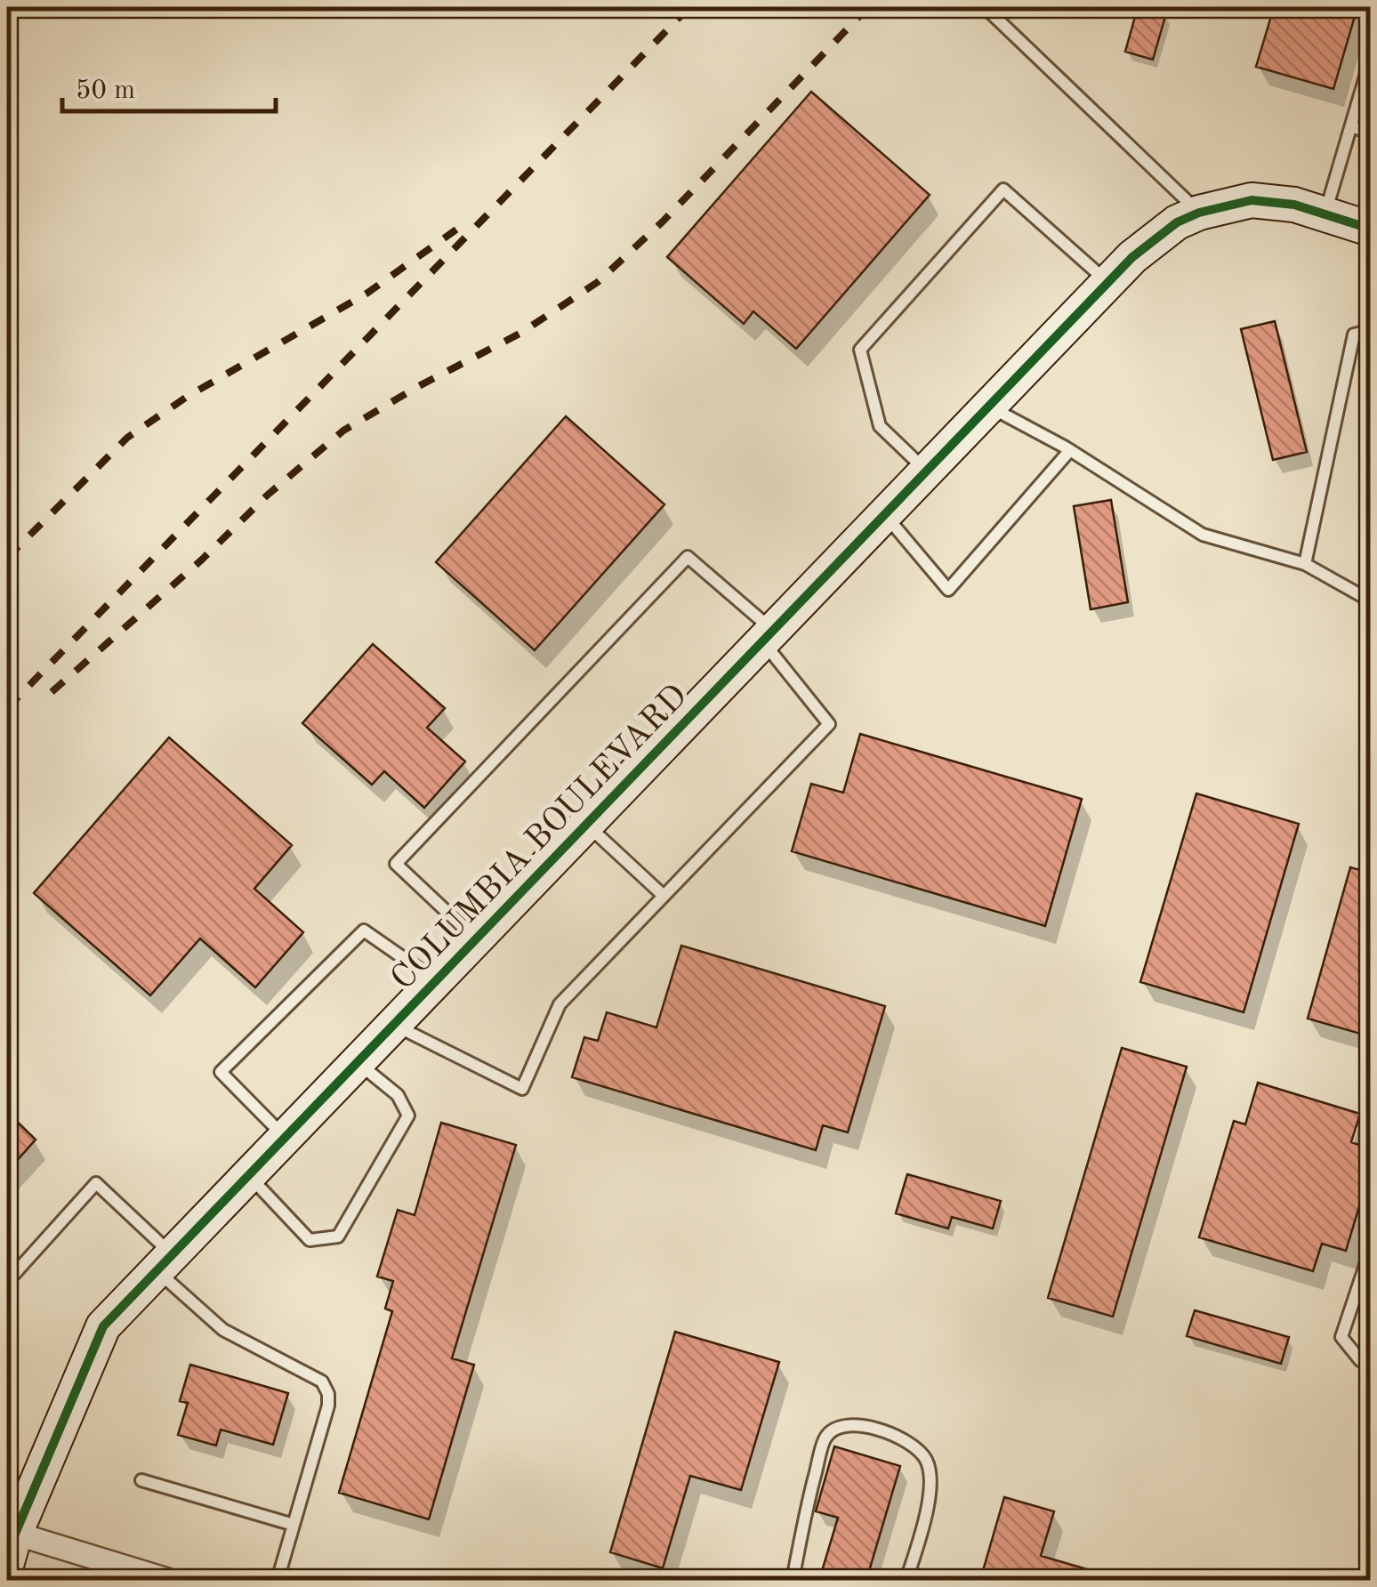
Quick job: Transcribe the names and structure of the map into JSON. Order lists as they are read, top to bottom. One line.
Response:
{"streets":{"street":["COLUMBIA BOULEVARD"]},"scale_bar":"50 m"}
